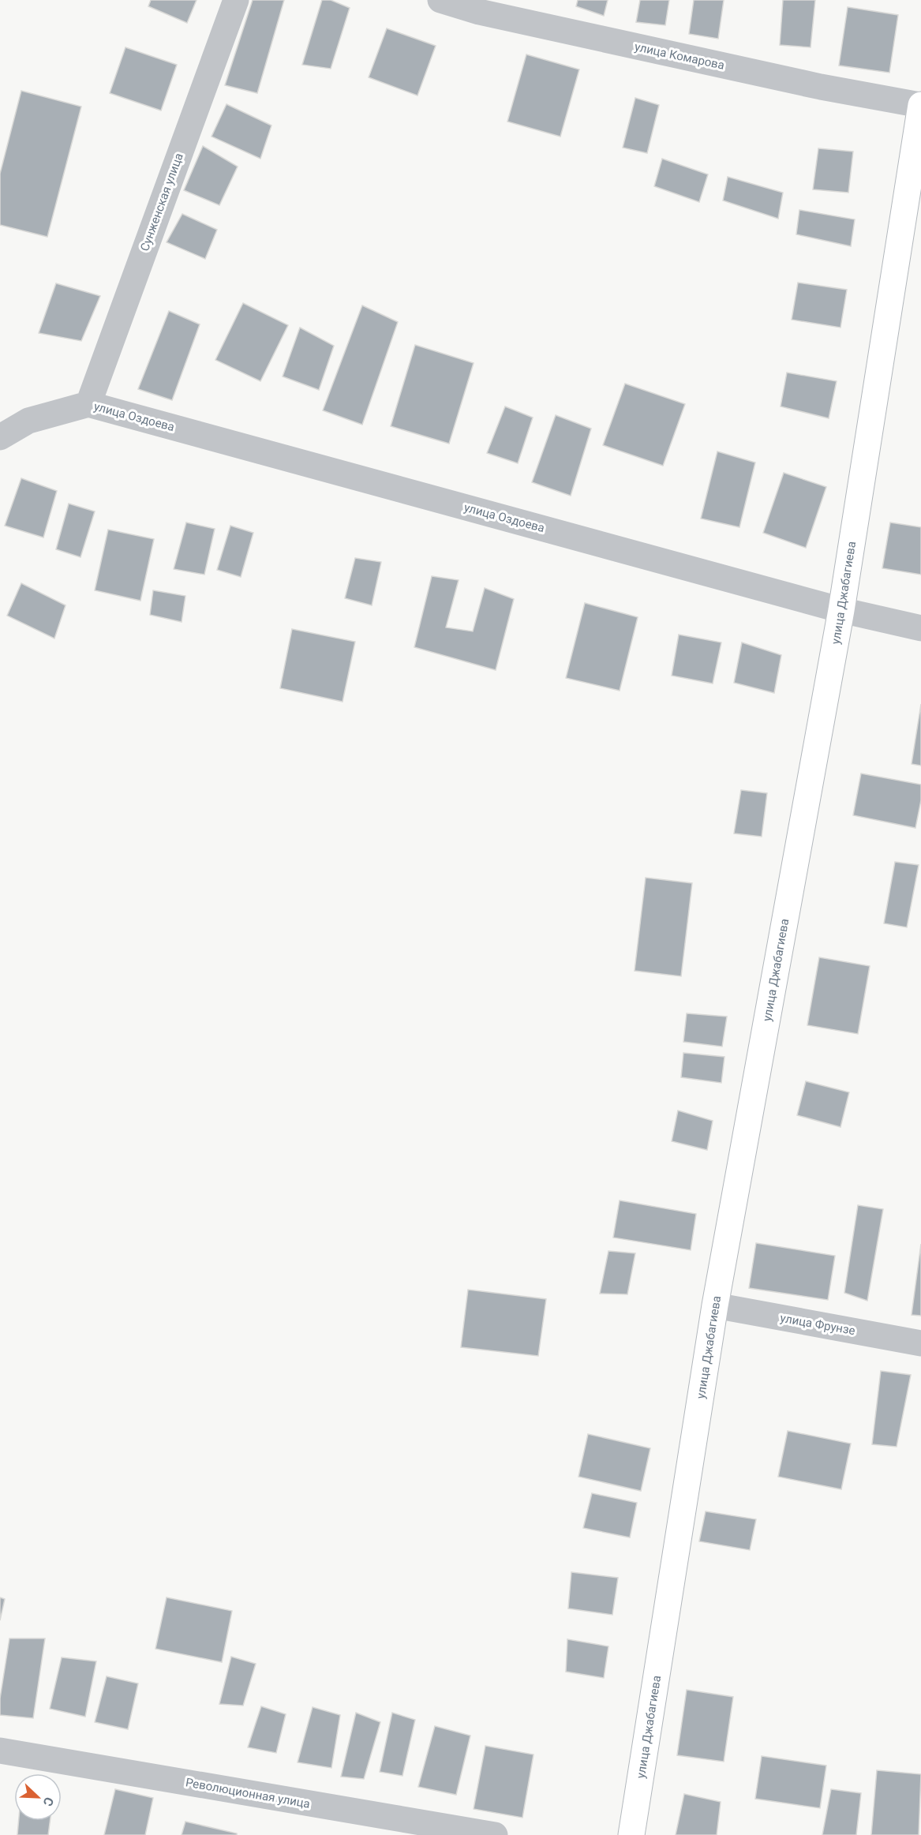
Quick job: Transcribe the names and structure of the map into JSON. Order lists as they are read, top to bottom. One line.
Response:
{"streets":{"main road":["улица Джабагиева"],"street":["улица Комарова","Сунженская улица","улица Оздоева","улица Фрунзе","Революционная улица"]},"crossings":[["улица Комарова","улица Джабагиева"],["Сунженская улица","улица Оздоева"],["улица Оздоева","улица Джабагиева"],["улица Джабагиева","улица Фрунзе"]],"north":"bottom right"}
